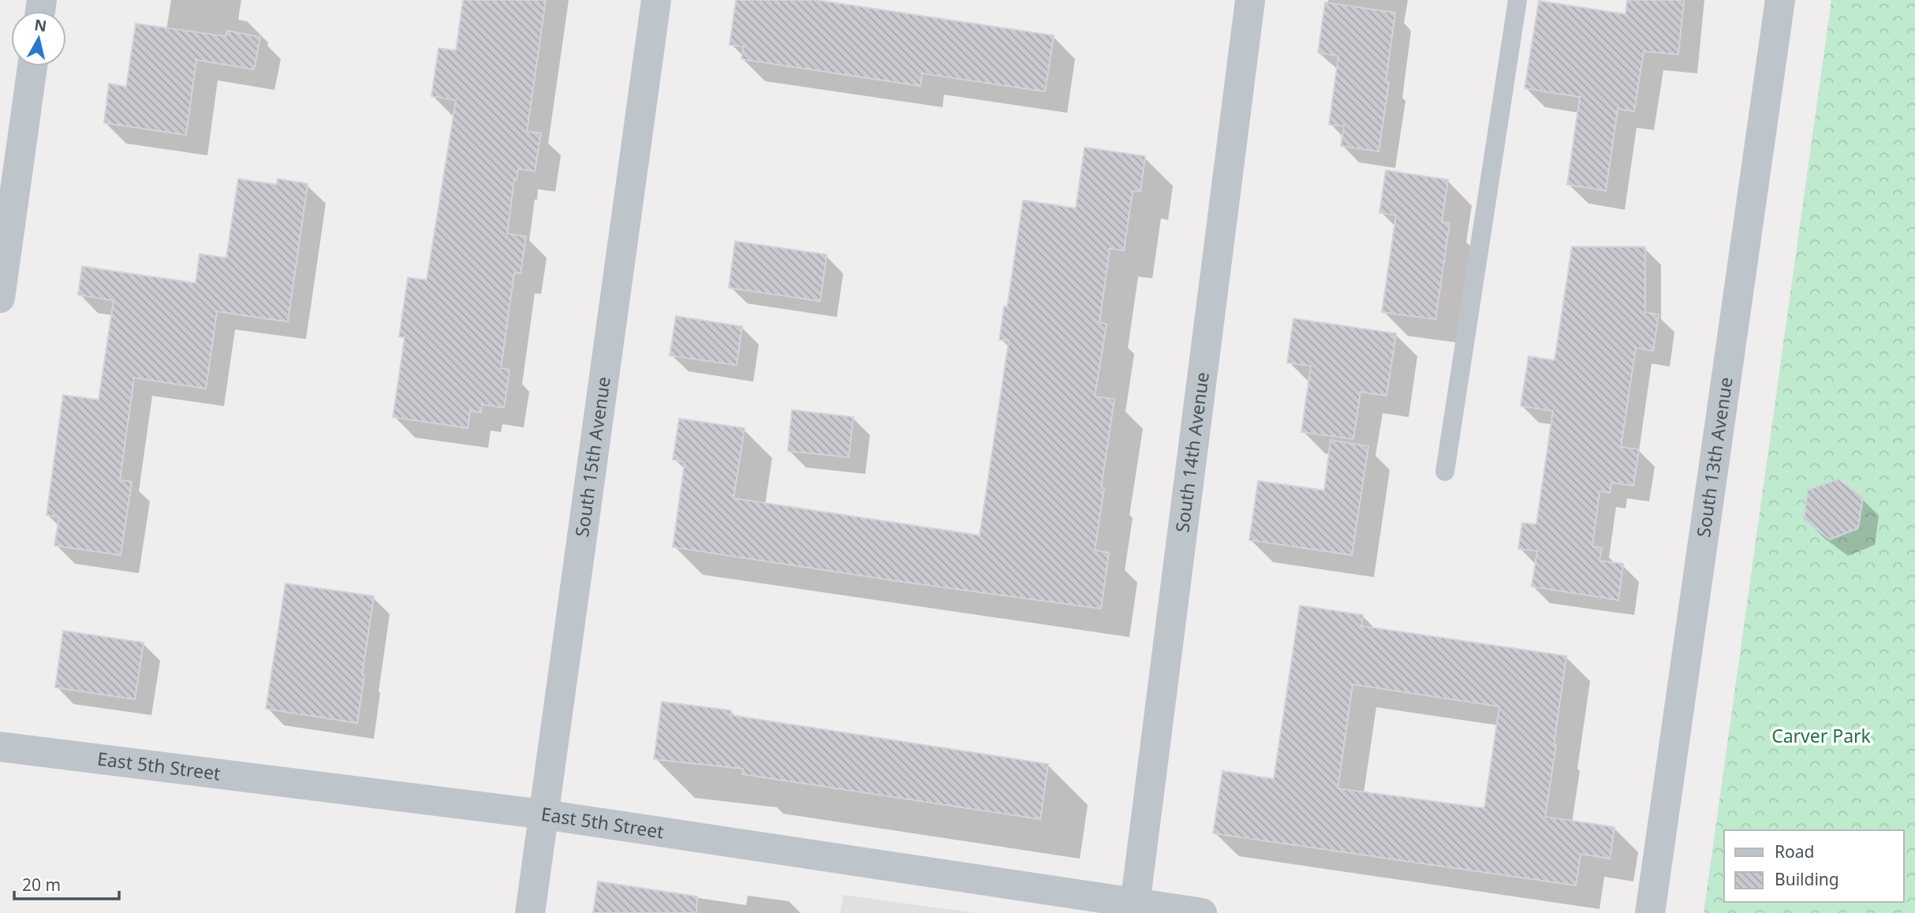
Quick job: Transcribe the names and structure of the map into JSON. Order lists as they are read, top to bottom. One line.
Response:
{"streets":{"street":["South 14th Avenue","South 15th Avenue","South 13th Avenue","East 5th Street"]},"crossings":[["South 14th Avenue","East 5th Street"],["South 15th Avenue","East 5th Street"]],"parks":["Carver Park"],"legend":["Road","Building"],"scale_bar":"20 m","north":"top"}
